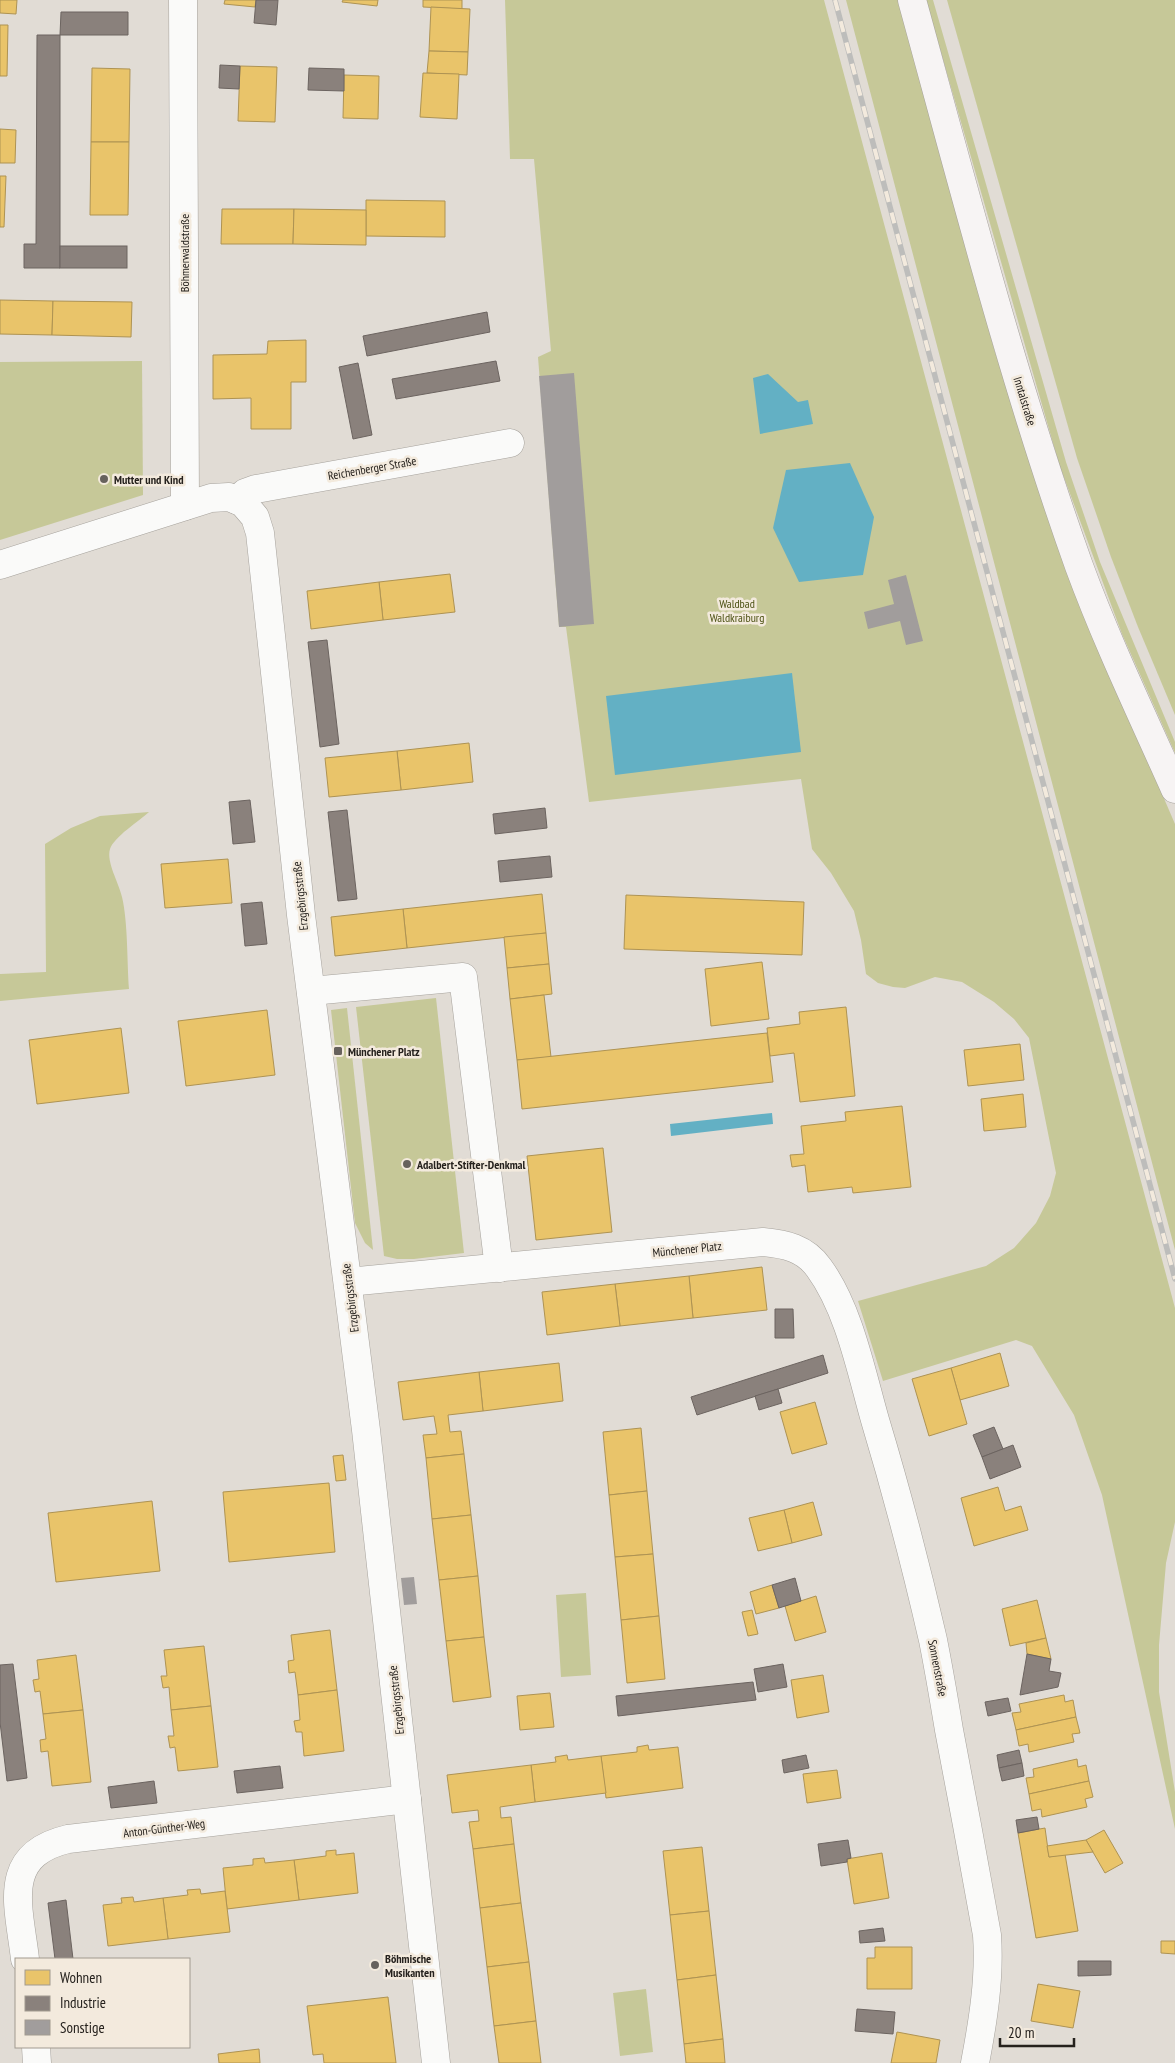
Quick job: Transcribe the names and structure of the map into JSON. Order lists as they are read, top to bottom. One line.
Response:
{"streets":{"main road":["Inntalstraße"],"street":["Böhmerwaldstraße","Reichenberger Straße","Erzgebirgsstraße","Münchener Platz","Sonnenstraße","Anton-Günther-Weg"]},"crossings":[["Reichenberger Straße","Erzgebirgsstraße"],["Erzgebirgsstraße","Münchener Platz"],["Erzgebirgsstraße","Anton-Günther-Weg"],["Münchener Platz","Sonnenstraße"]],"parks":["Waldbad Waldkraiburg"],"places":{"other":["Mutter und Kind","Adalbert-Stifter-Denkmal","Böhmische Musikanten"],"transit":["Münchener Platz"]},"legend":["Wohnen","Industrie","Sonstige"],"scale_bar":"20 m"}
